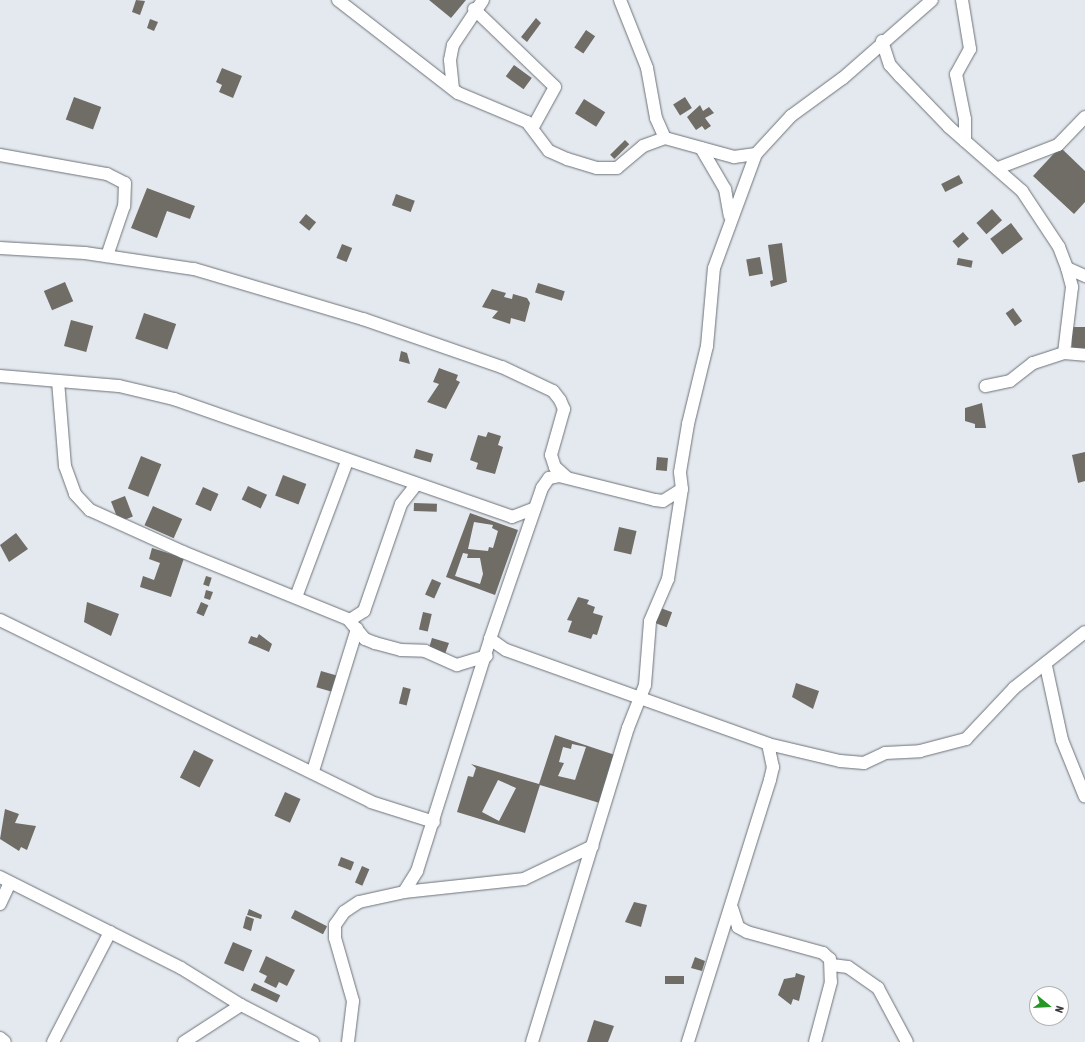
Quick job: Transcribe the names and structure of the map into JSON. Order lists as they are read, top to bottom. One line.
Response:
{"north":"right"}
